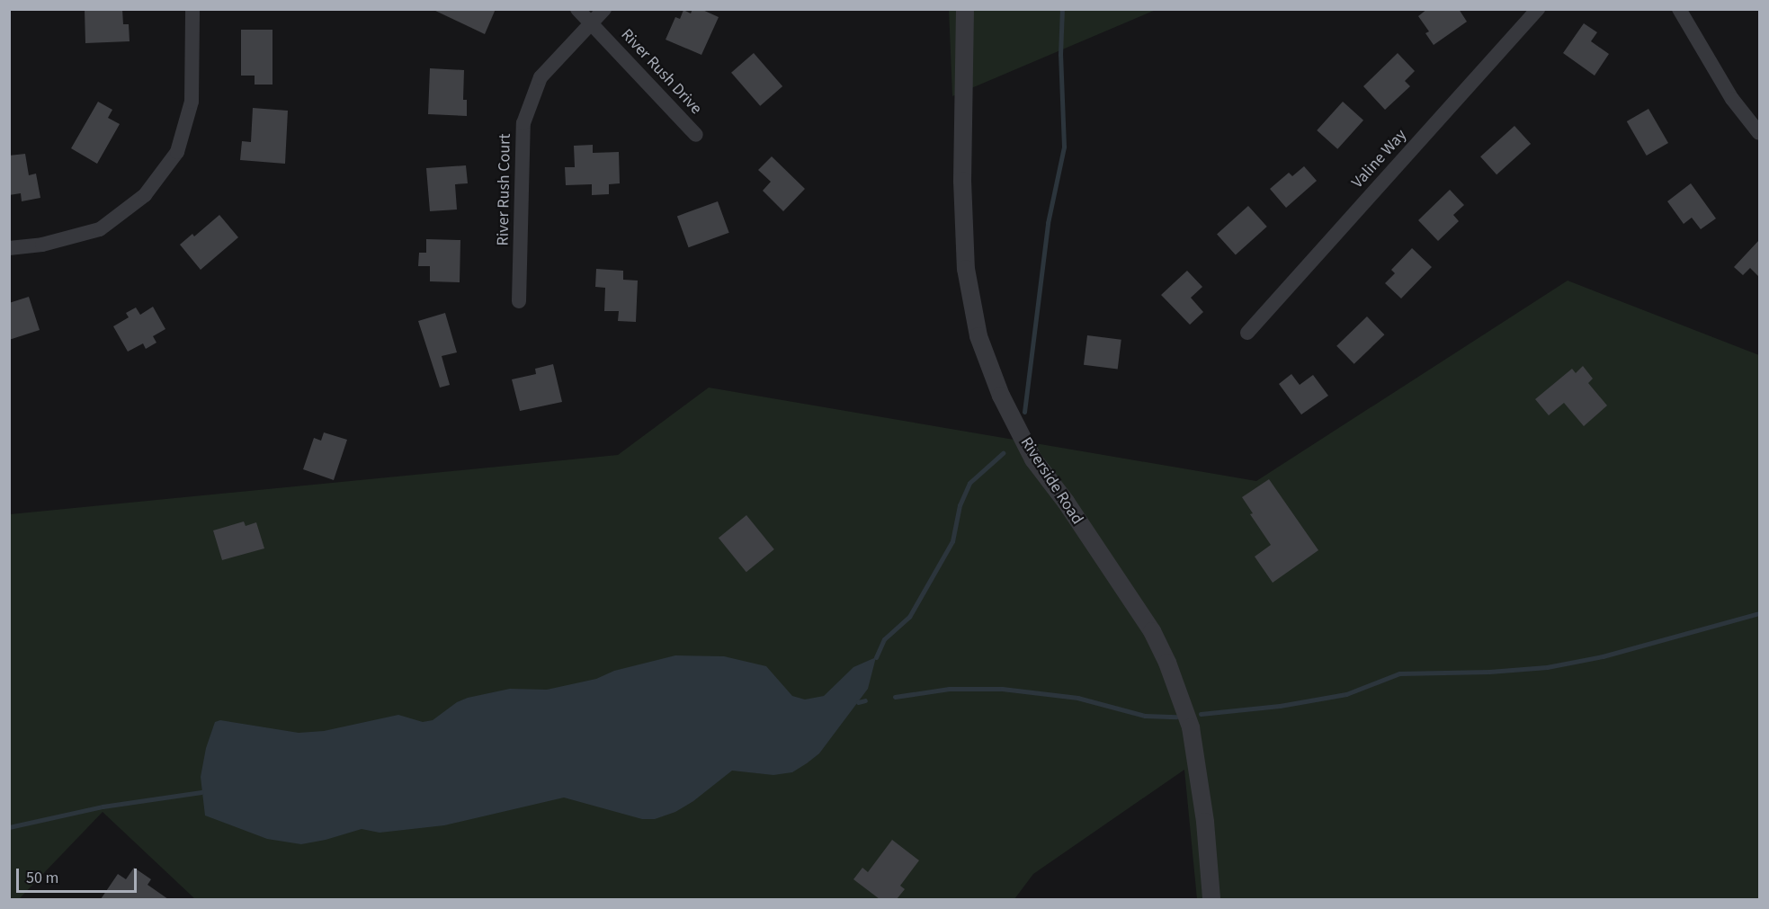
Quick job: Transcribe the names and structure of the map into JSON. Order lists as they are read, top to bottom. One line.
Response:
{"streets":{"street":["River Rush Drive","Valine Way","River Rush Court","Riverside Road"]},"crossings":[["River Rush Drive","River Rush Court"]],"scale_bar":"50 m"}
